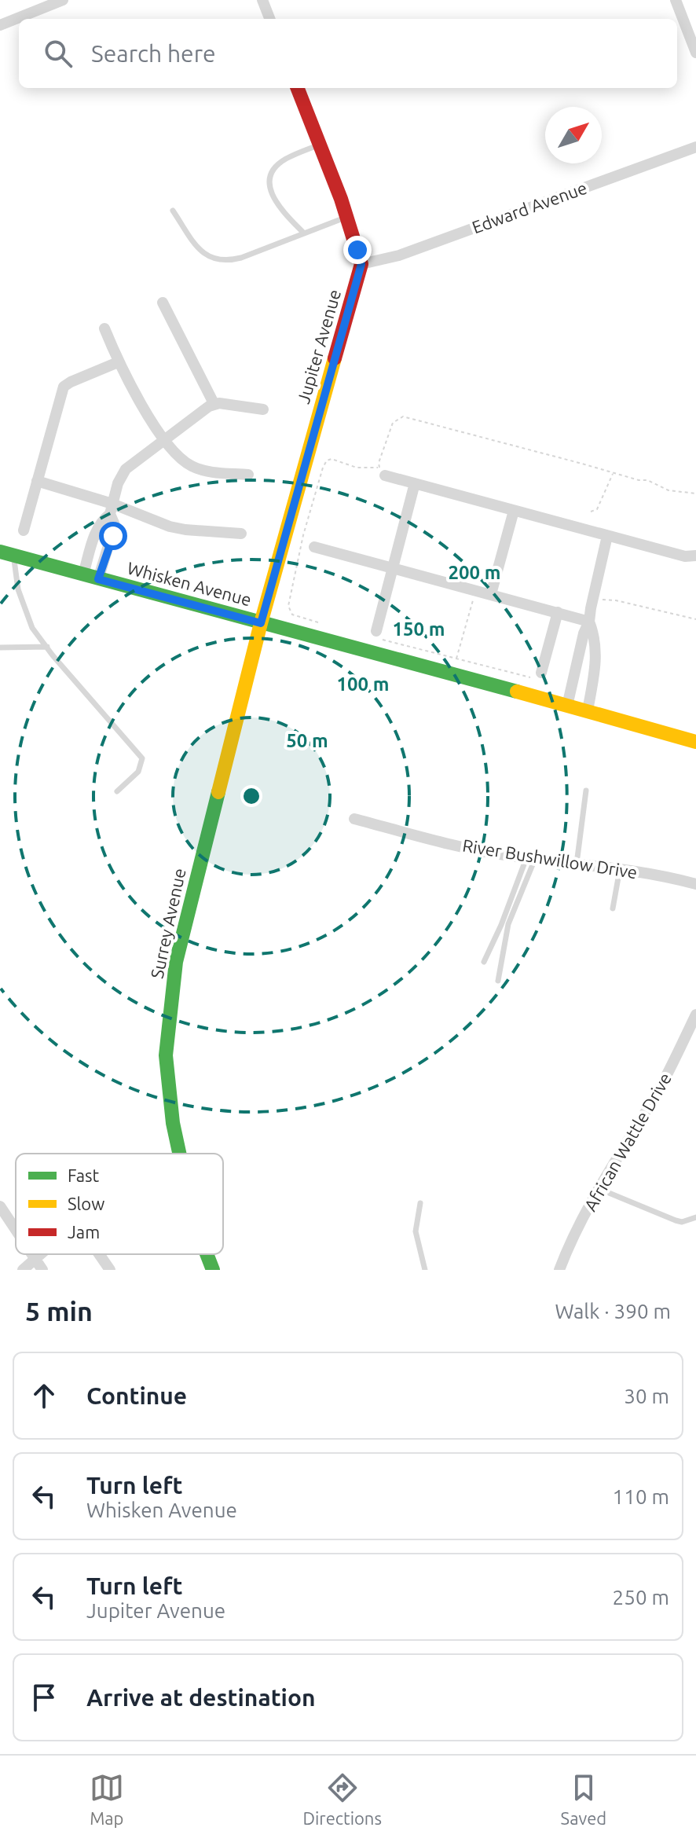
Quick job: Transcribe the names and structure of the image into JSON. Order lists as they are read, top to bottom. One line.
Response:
{"streets":{"street":["Edward Avenue","Jupiter Avenue","Whisken Avenue","River Bushwillow Drive","Surrey Avenue","African Wattle Drive"]},"crossings":[["Edward Avenue","Jupiter Avenue"],["Jupiter Avenue","Whisken Avenue"],["Jupiter Avenue","Surrey Avenue"],["Whisken Avenue","Surrey Avenue"]],"legend":["Fast","Slow","Jam"],"north":"top right","page":{"search":"Search here","heading":["5 min","Walk · 390 m"],"list":[["Continue","30 m"],["Turn left","Whisken Avenue","110 m"],["Turn left","Jupiter Avenue","250 m"],"Arrive at destination"],"nav":["Map","Directions","Saved"]},"rings":["200 m","150 m","100 m","50 m"]}
